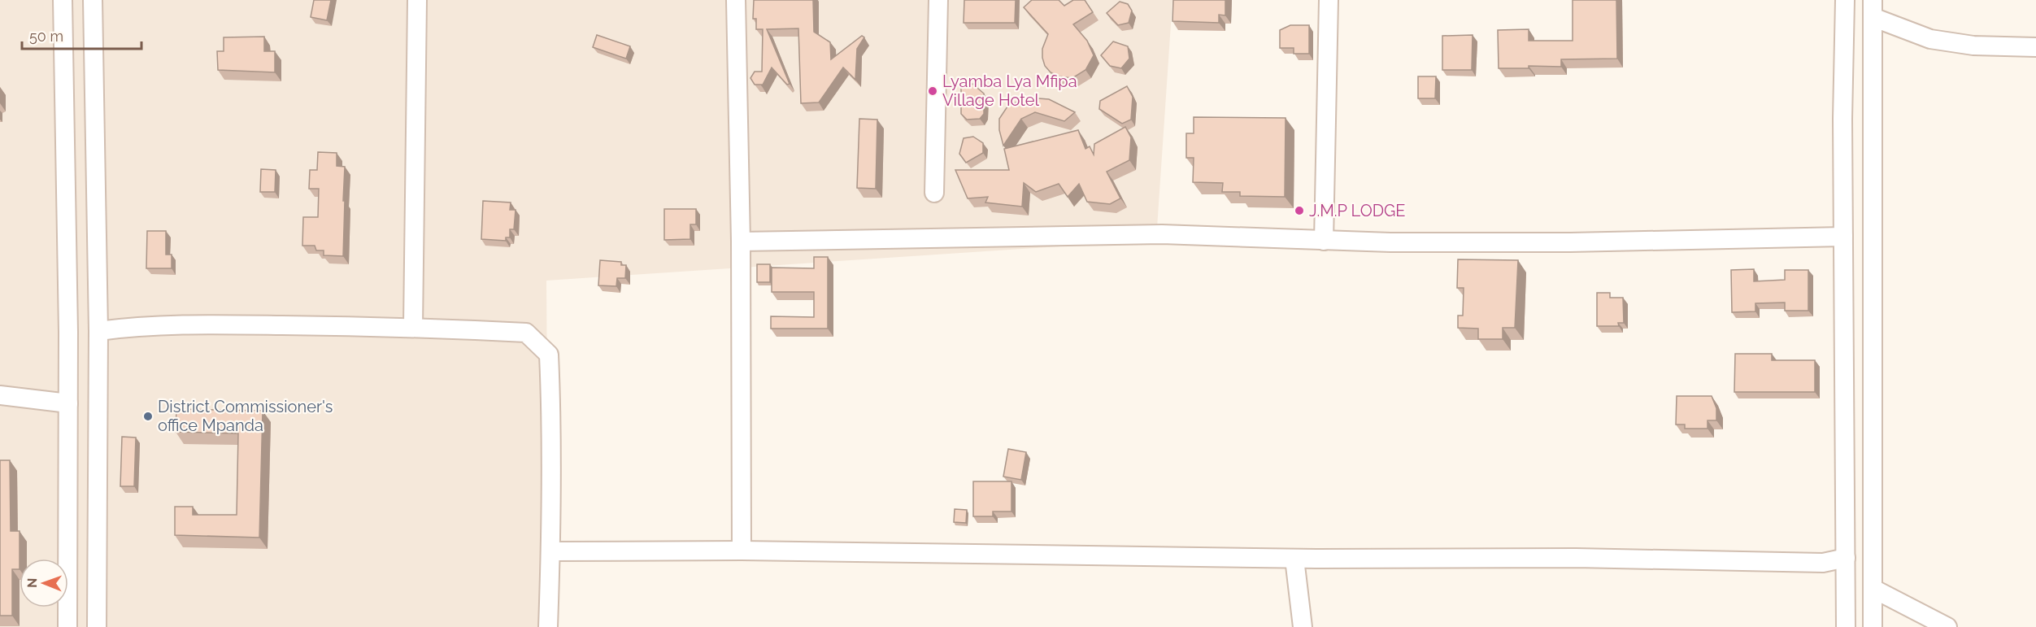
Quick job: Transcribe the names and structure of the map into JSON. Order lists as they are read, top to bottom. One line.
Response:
{"places":["Lyamba Lya Mfipa Village Hotel","J.M.P LODGE","District Commissioner's office Mpanda"],"scale_bar":"50 m","north":"left"}
